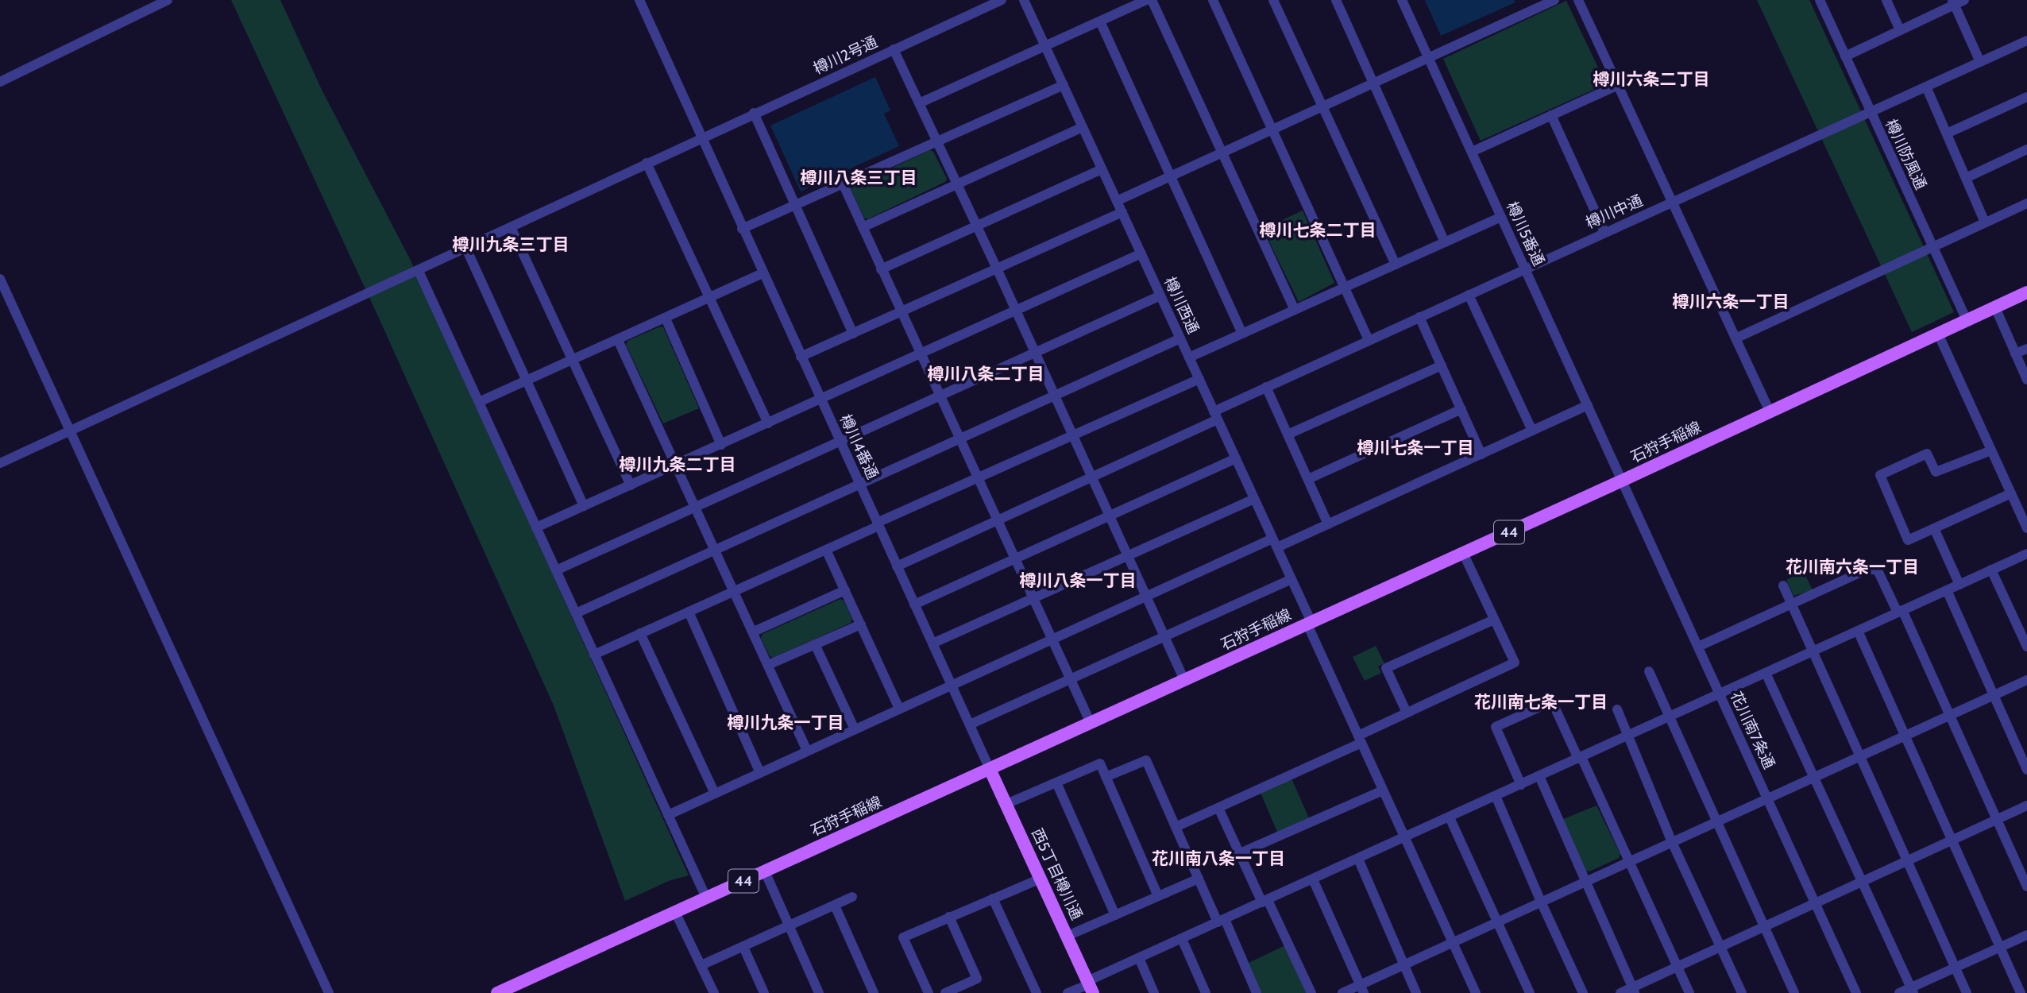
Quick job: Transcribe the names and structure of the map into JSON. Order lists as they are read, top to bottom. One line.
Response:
{"streets":{"main road":["石狩手稲線","44","西5丁目樽川通"],"street":["樽川2号通","樽川防風通","樽川中通","樽川5番通","樽川西通","樽川4番通","花川南7条通"]},"crossings":[["樽川2号通","樽川4番通"],["樽川防風通","樽川中通"],["樽川防風通","石狩手稲線"],["樽川中通","樽川5番通"],["樽川中通","樽川西通"],["樽川中通","樽川4番通"],["樽川5番通","石狩手稲線"],["樽川5番通","花川南7条通"],["樽川西通","石狩手稲線"],["石狩手稲線","樽川4番通"],["石狩手稲線","花川南7条通"],["石狩手稲線","西5丁目樽川通"],["樽川4番通","西5丁目樽川通"]],"districts":["樽川六条二丁目","樽川八条三丁目","樽川七条二丁目","樽川九条三丁目","樽川六条一丁目","樽川八条二丁目","樽川七条一丁目","樽川九条二丁目","花川南六条一丁目","樽川八条一丁目","花川南七条一丁目","樽川九条一丁目","花川南八条一丁目"]}
